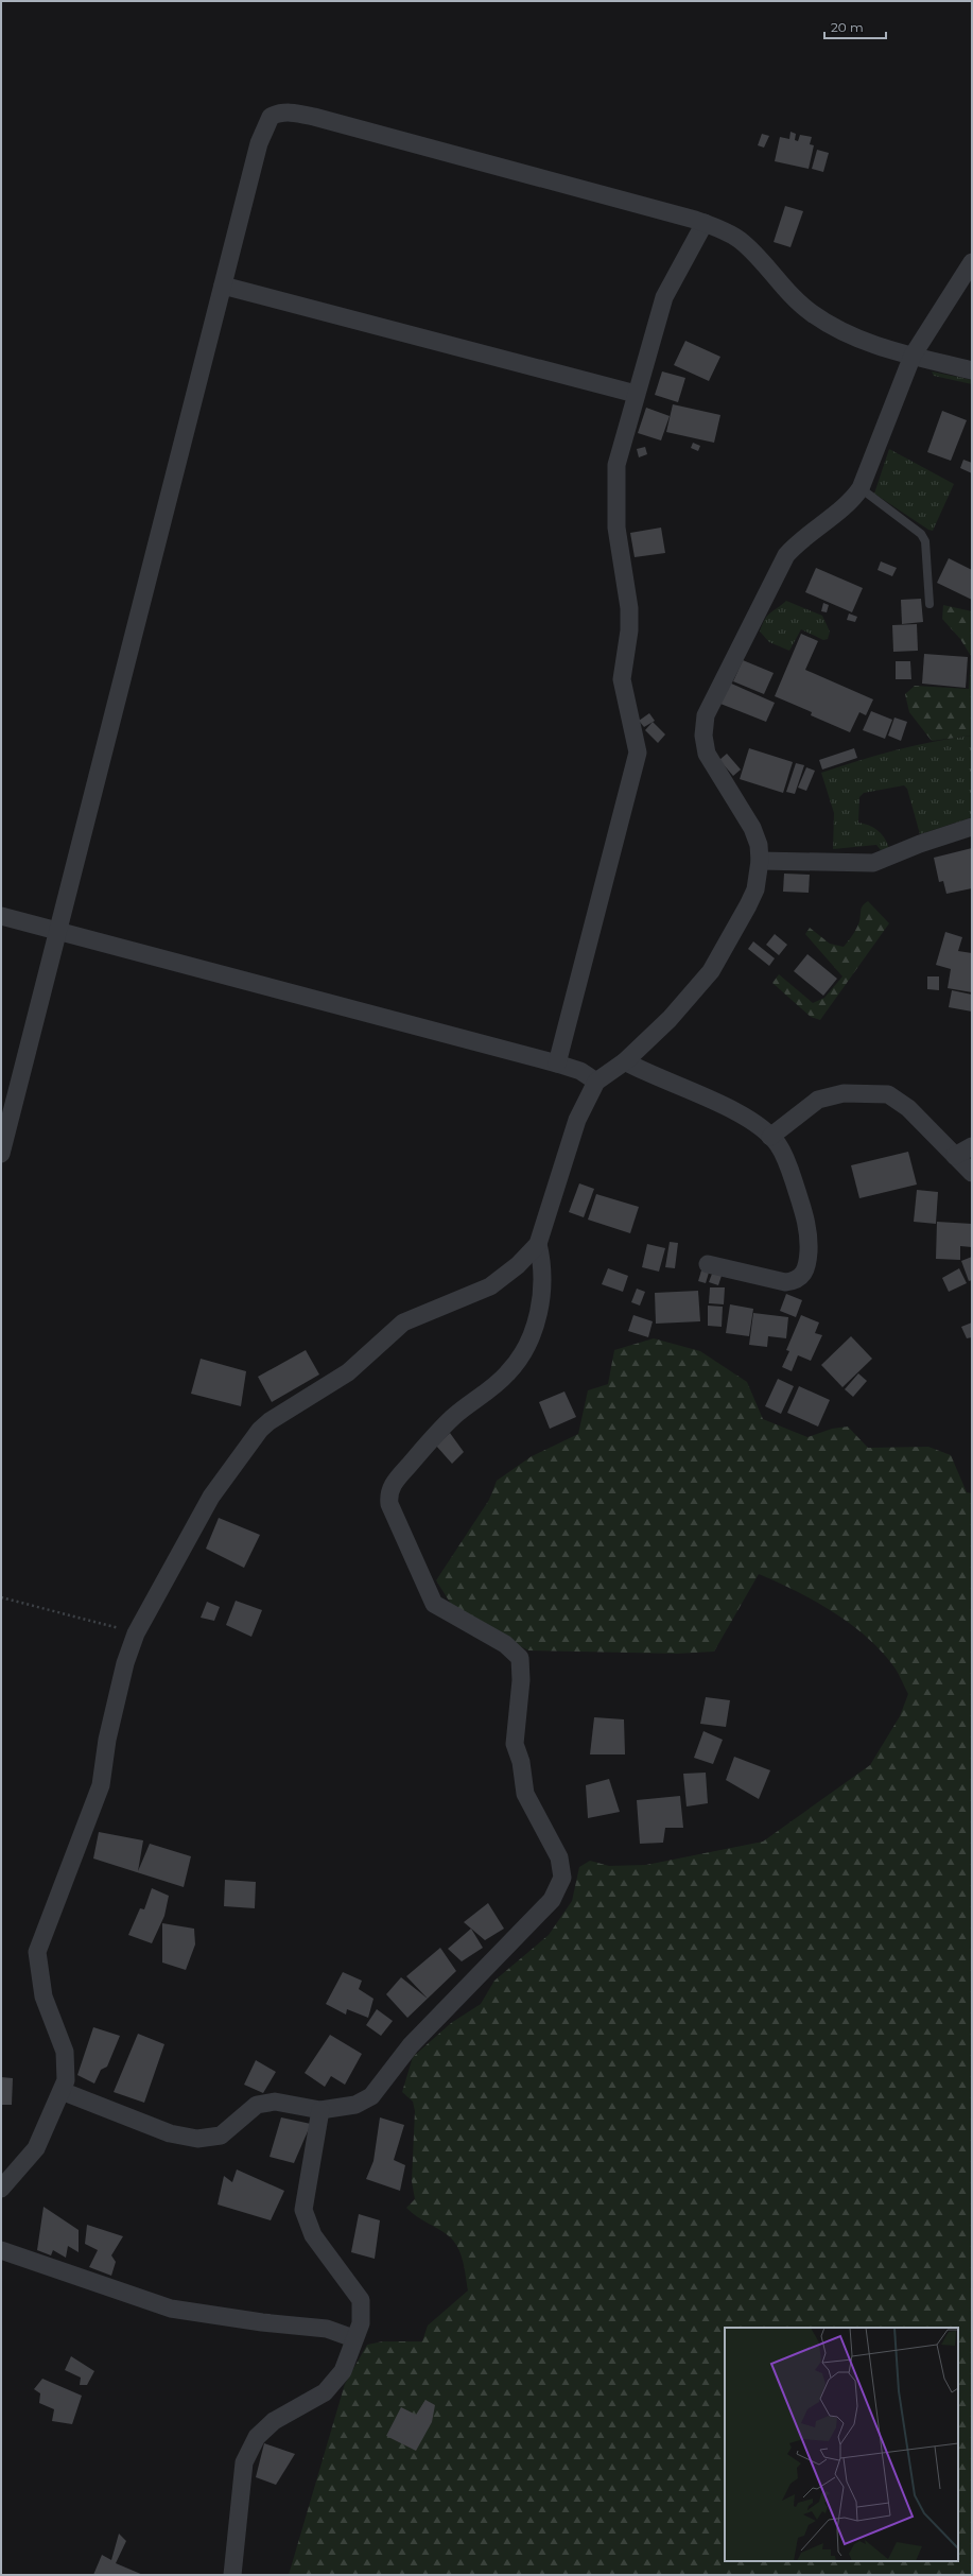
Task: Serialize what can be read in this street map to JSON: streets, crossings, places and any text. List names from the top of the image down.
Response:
{
  "scale_bar": "20 m"
}
